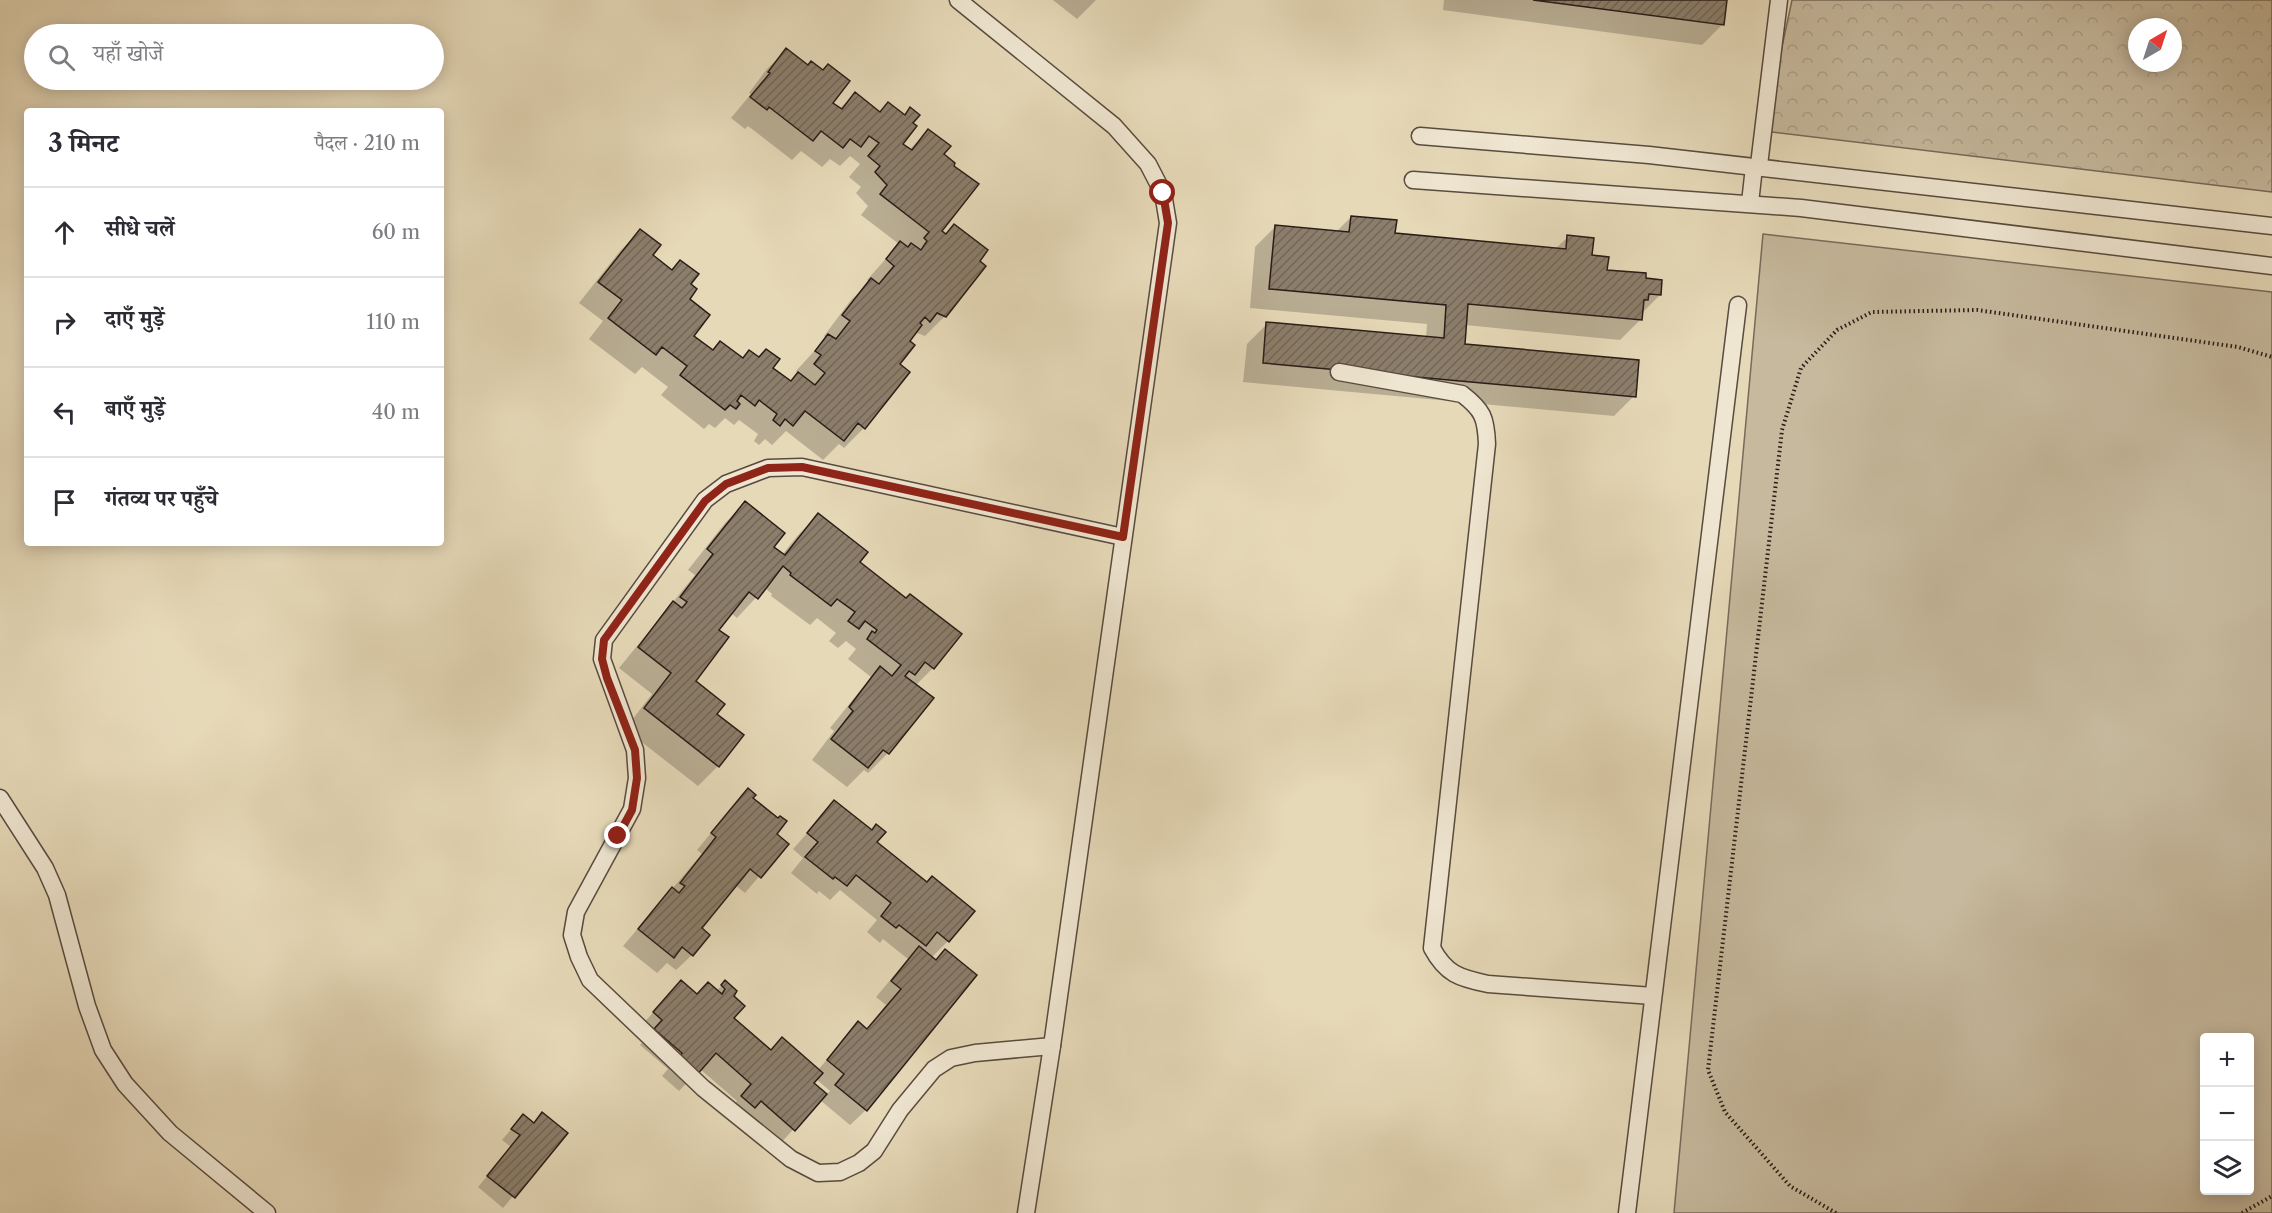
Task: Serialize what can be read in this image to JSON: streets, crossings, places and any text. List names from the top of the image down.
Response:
{
  "north": "top right",
  "page": {
    "search": "यहाँ खोजें",
    "heading": ["3 मिनट", "पैदल · 210 m"],
    "list": [
      ["सीधे चलें", "60 m"],
      ["दाएँ मुड़ें", "110 m"],
      ["बाएँ मुड़ें", "40 m"],
      "गंतव्य पर पहुँचे"
    ],
    "map_buttons": ["+", "−"]
  }
}
